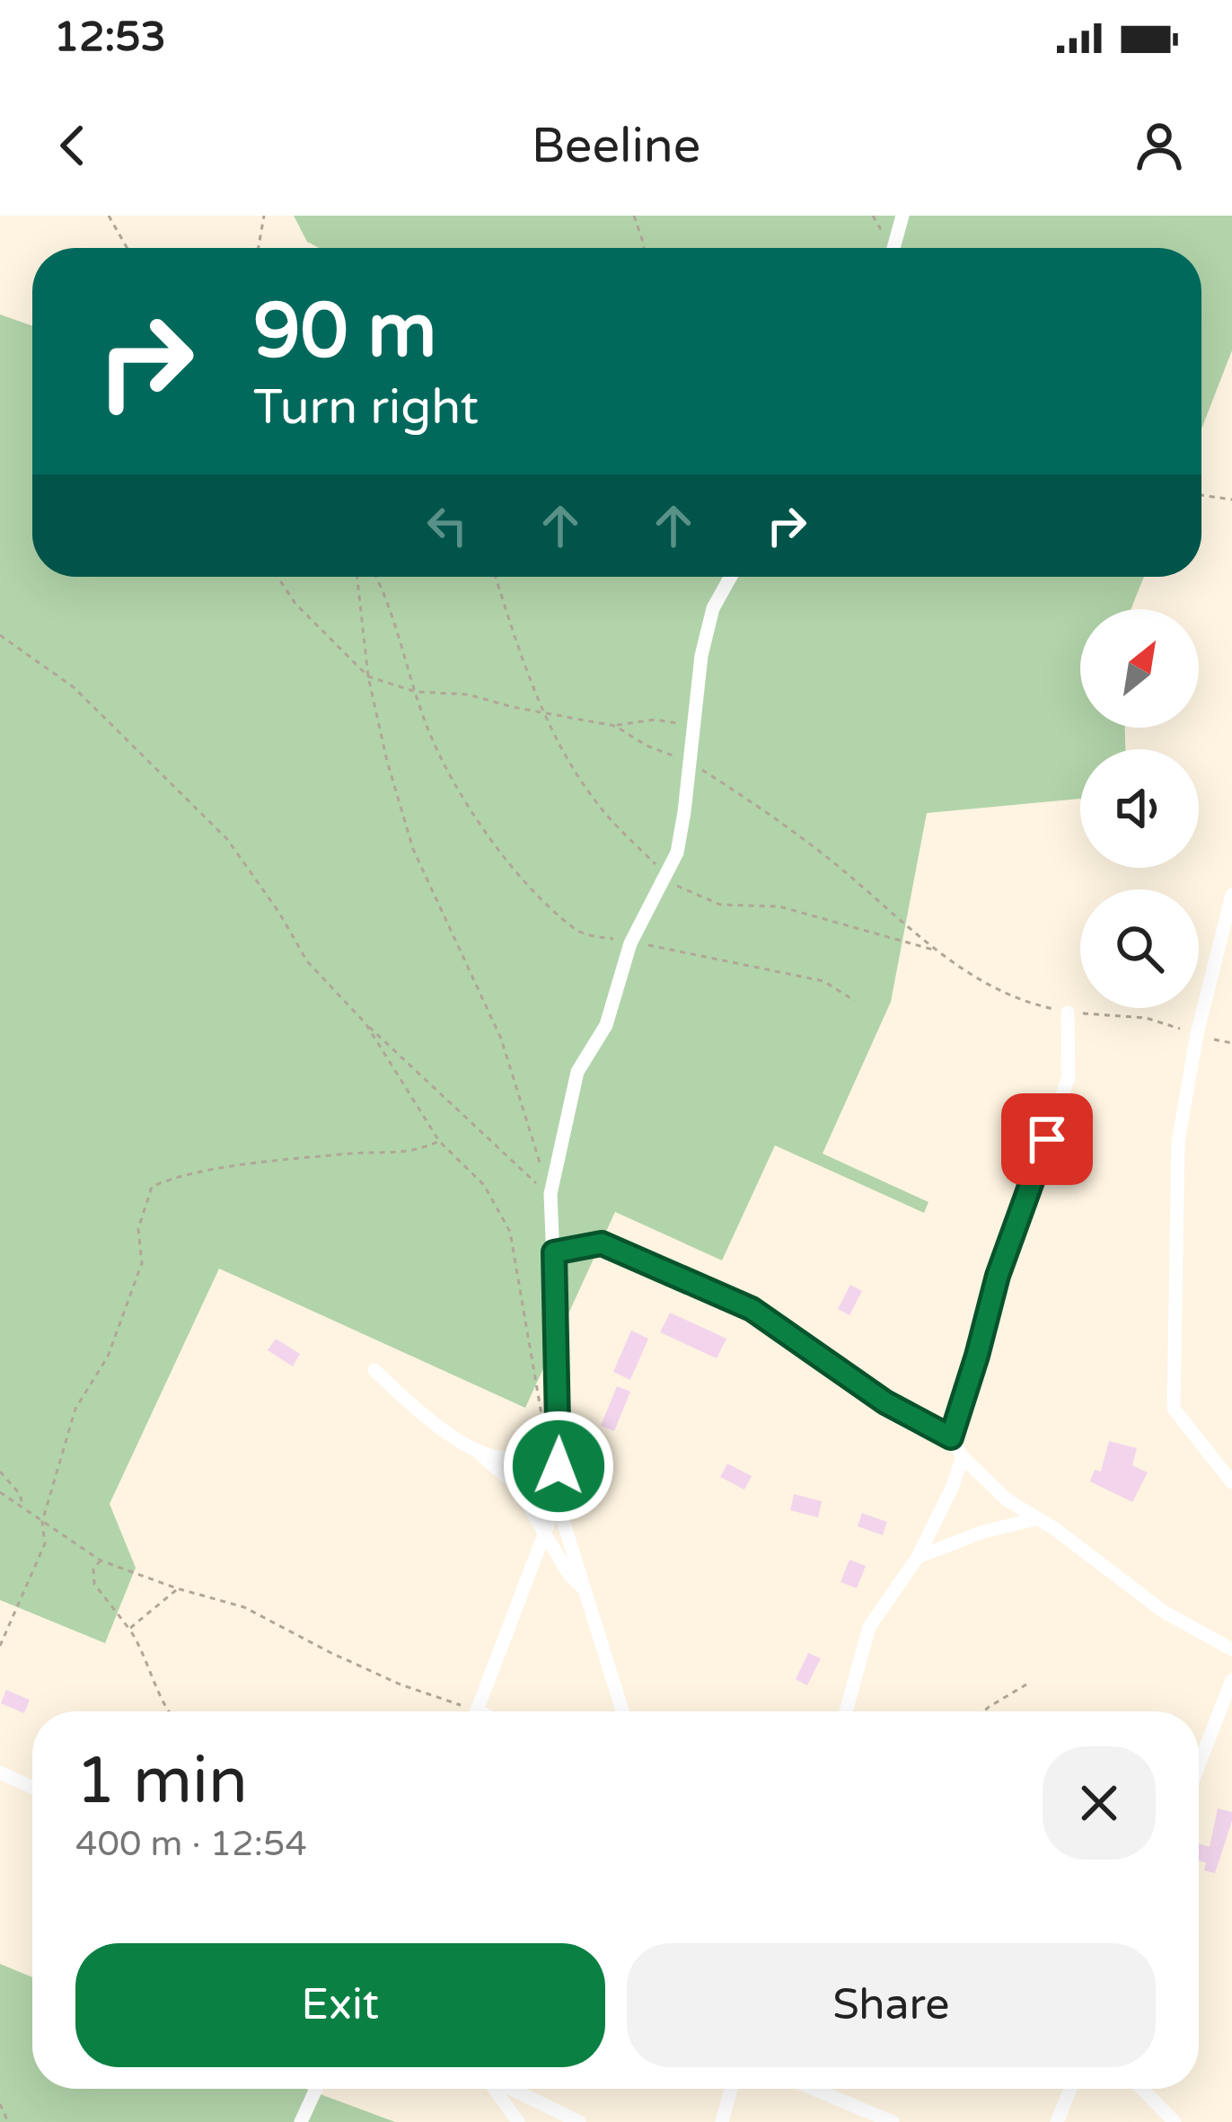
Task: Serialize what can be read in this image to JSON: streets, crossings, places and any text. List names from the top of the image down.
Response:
{
  "north": "top right",
  "page": {
    "status": "12:53",
    "header": "Beeline",
    "turn": ["90 m", "Turn right"],
    "heading": ["1 min", "400 m · 12:54"],
    "buttons": ["Exit", "Share"]
  }
}
